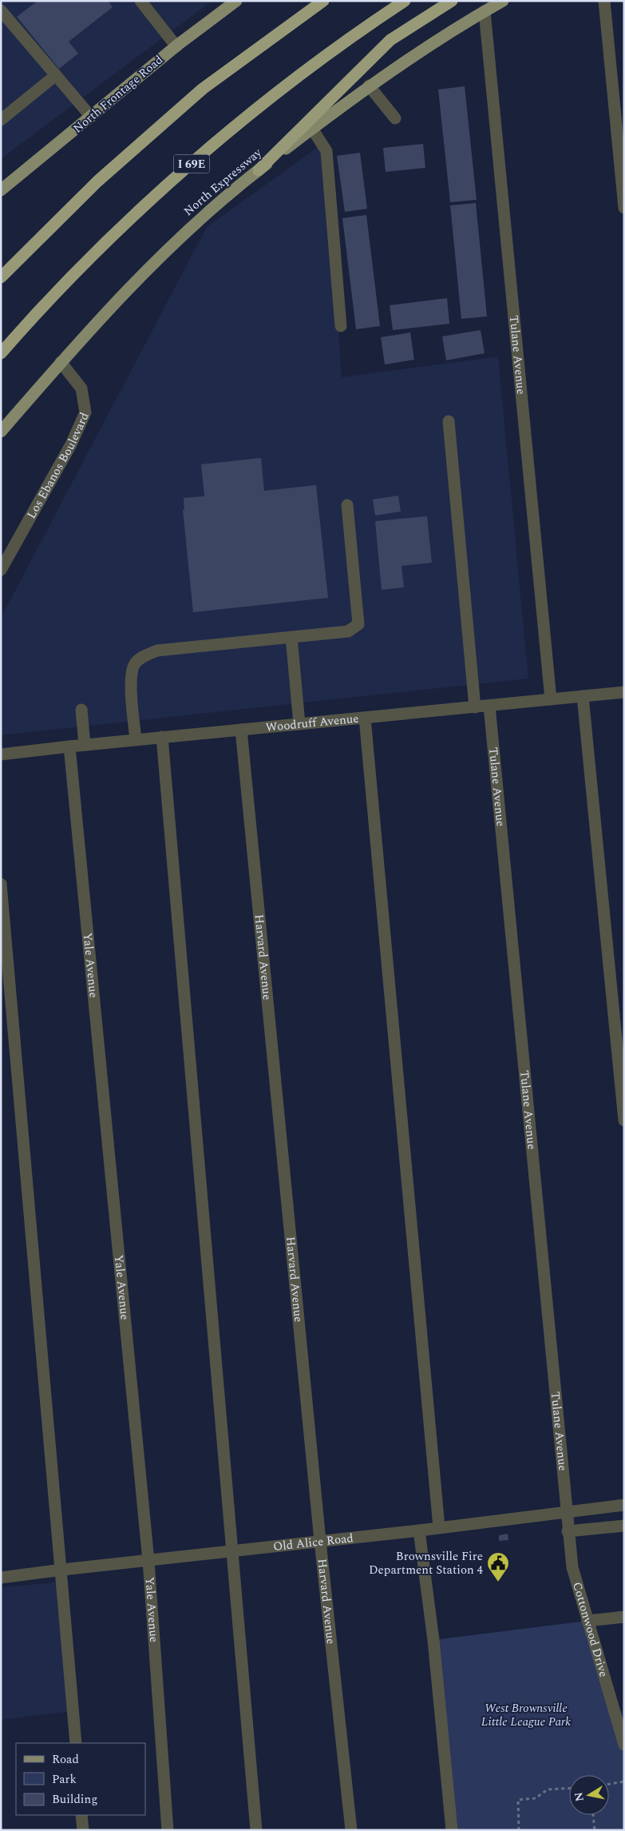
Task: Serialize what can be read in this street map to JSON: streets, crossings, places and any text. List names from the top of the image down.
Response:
{
  "streets": {
    "highway": ["I 69E"],
    "main road": ["North Frontage Road", "North Expressway"],
    "street": [
      "Tulane Avenue",
      "Los Ebanos Boulevard",
      "Woodruff Avenue",
      "Harvard Avenue",
      "Yale Avenue",
      "Old Alice Road",
      "Cottonwood Drive"
    ]
  },
  "crossings": [
    ["North Expressway", "Tulane Avenue"],
    ["North Expressway", "Los Ebanos Boulevard"],
    ["Tulane Avenue", "Woodruff Avenue"],
    ["Tulane Avenue", "Old Alice Road"],
    ["Tulane Avenue", "Cottonwood Drive"],
    ["Woodruff Avenue", "Harvard Avenue"],
    ["Woodruff Avenue", "Yale Avenue"],
    ["Harvard Avenue", "Old Alice Road"],
    ["Yale Avenue", "Old Alice Road"],
    ["Old Alice Road", "Cottonwood Drive"]
  ],
  "parks": ["West Brownsville Little League Park"],
  "places": {
    "public building": ["Brownsville Fire Department Station 4"]
  },
  "legend": ["Road", "Park", "Building"],
  "north": "left"
}
